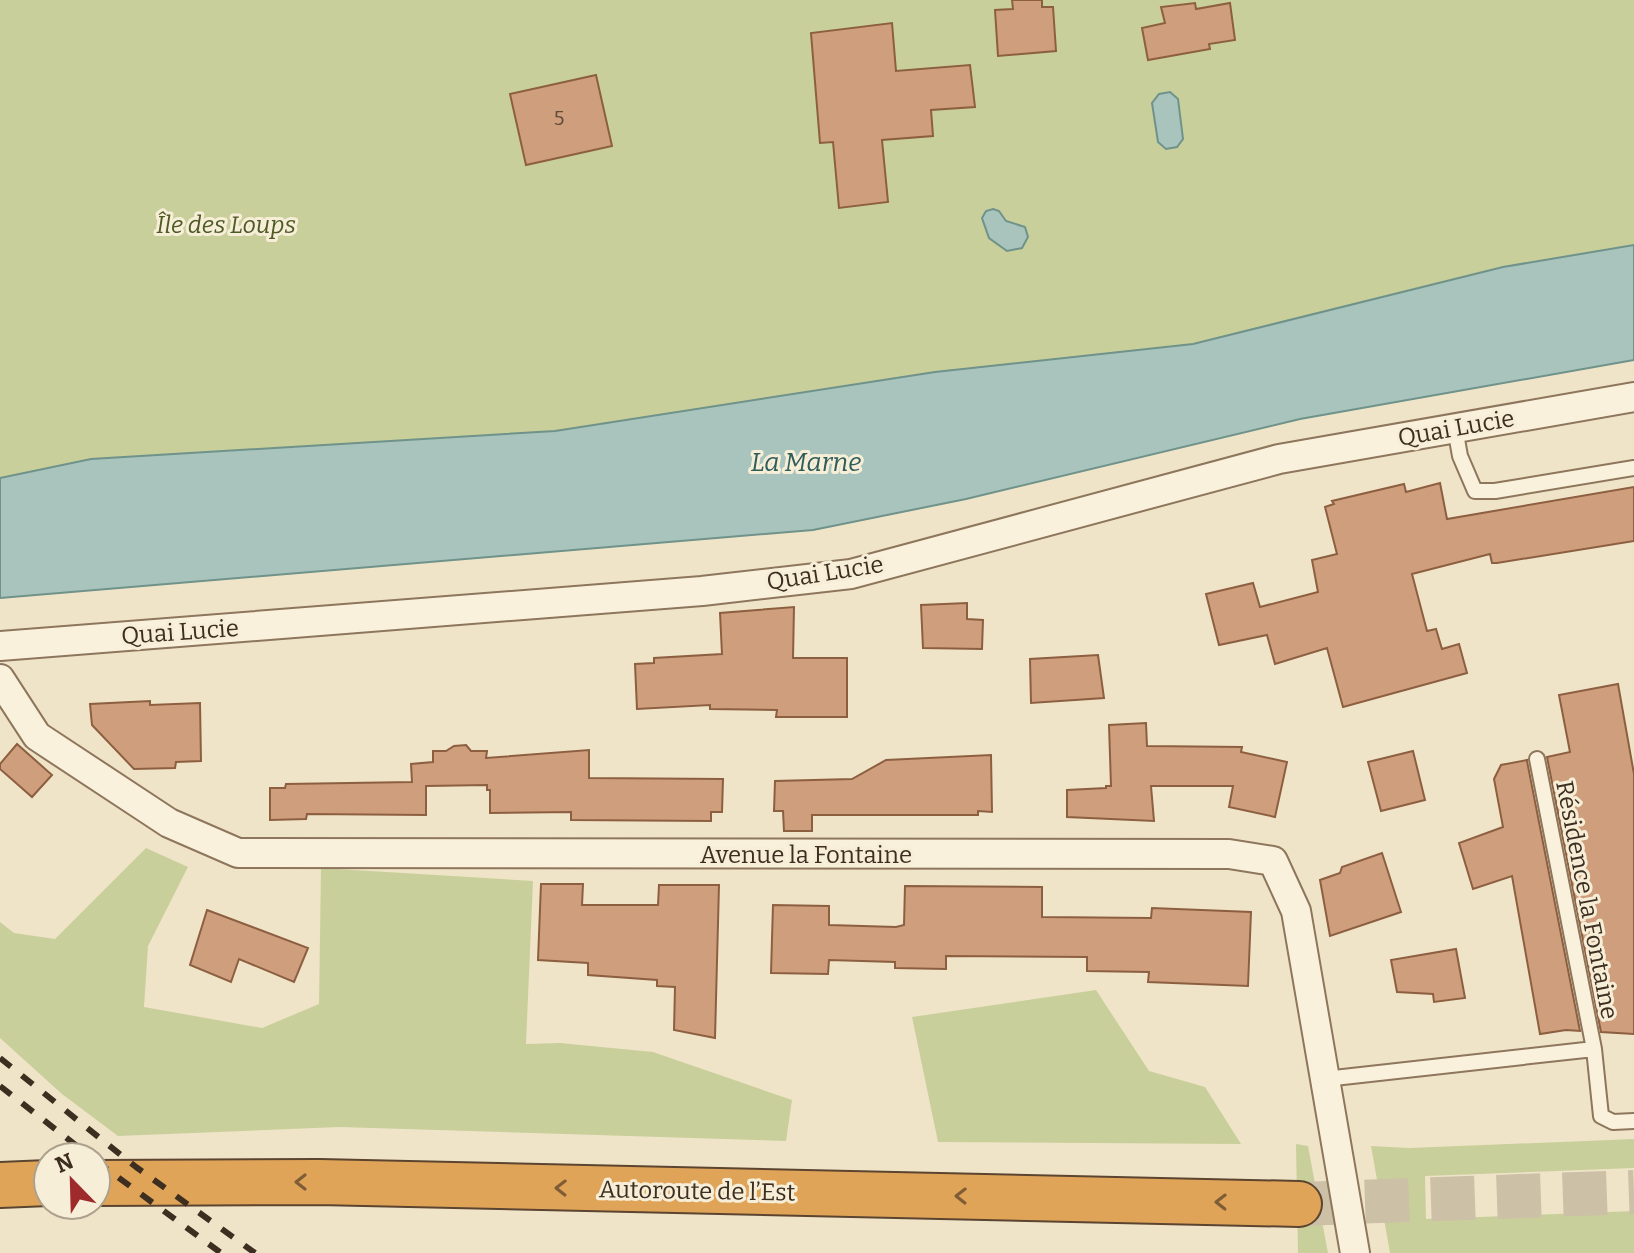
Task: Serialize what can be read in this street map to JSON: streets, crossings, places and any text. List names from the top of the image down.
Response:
{
  "streets": {
    "highway": ["Autoroute de l’Est"],
    "street": ["Quai Lucie", "Avenue la Fontaine"],
    "lane": ["Résidence la Fontaine"]
  },
  "one_way": ["Autoroute de l’Est"],
  "water": ["La Marne"],
  "parks": ["Île des Loups"],
  "house_numbers": ["5"],
  "north": "top left"
}
